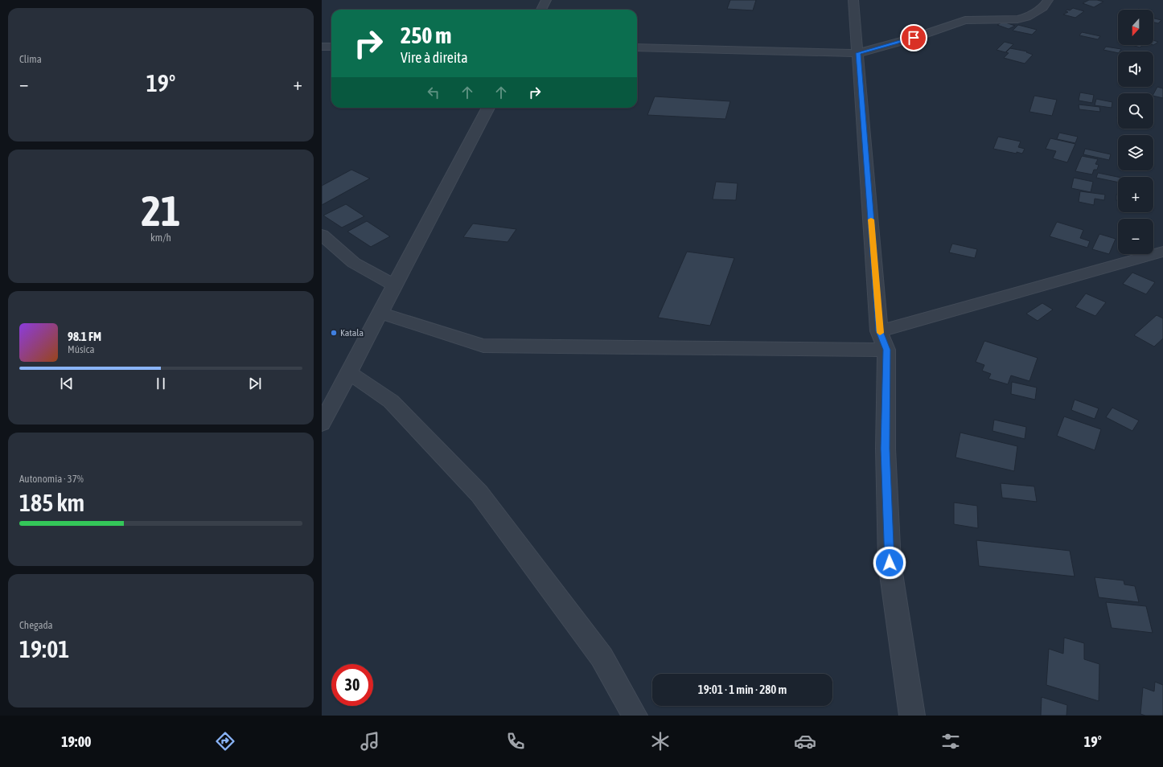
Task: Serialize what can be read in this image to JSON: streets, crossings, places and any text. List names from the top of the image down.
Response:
{
  "places": ["Katala"],
  "north": "bottom",
  "page": {
    "tile": [
      "Clima",
      ["21", "km/h"],
      ["Autonomia · 37%", "185 km"],
      ["Chegada", "19:01"]
    ],
    "map_buttons": ["+", "−"],
    "turn": ["250 m", "Vire à direita"],
    "heat": ["−", "19°", "+"],
    "song": ["98.1 FM", "Música"],
    "limit": "30",
    "trip": "19:01 · 1 min · 280 m",
    "tabs": ["19:00", "19°"]
  }
}
